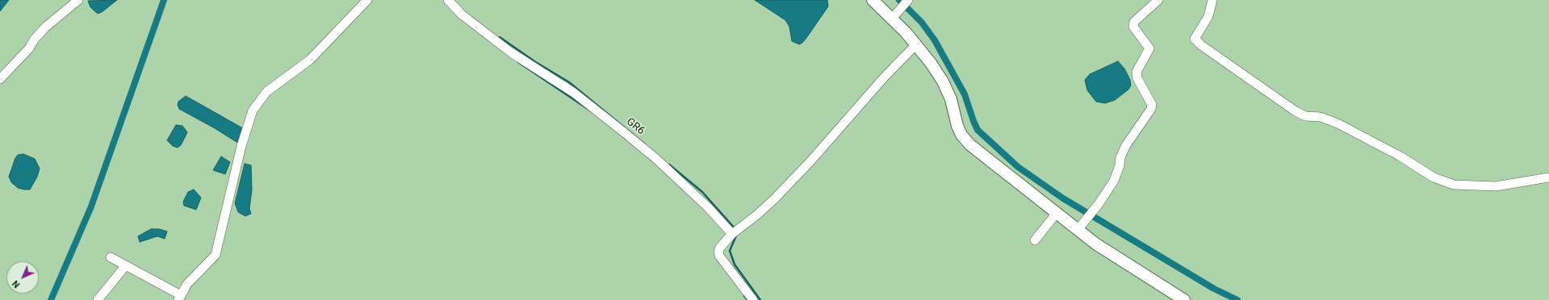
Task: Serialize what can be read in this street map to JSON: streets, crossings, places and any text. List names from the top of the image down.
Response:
{
  "streets": {
    "street": ["GR6"]
  },
  "north": "bottom left"
}
